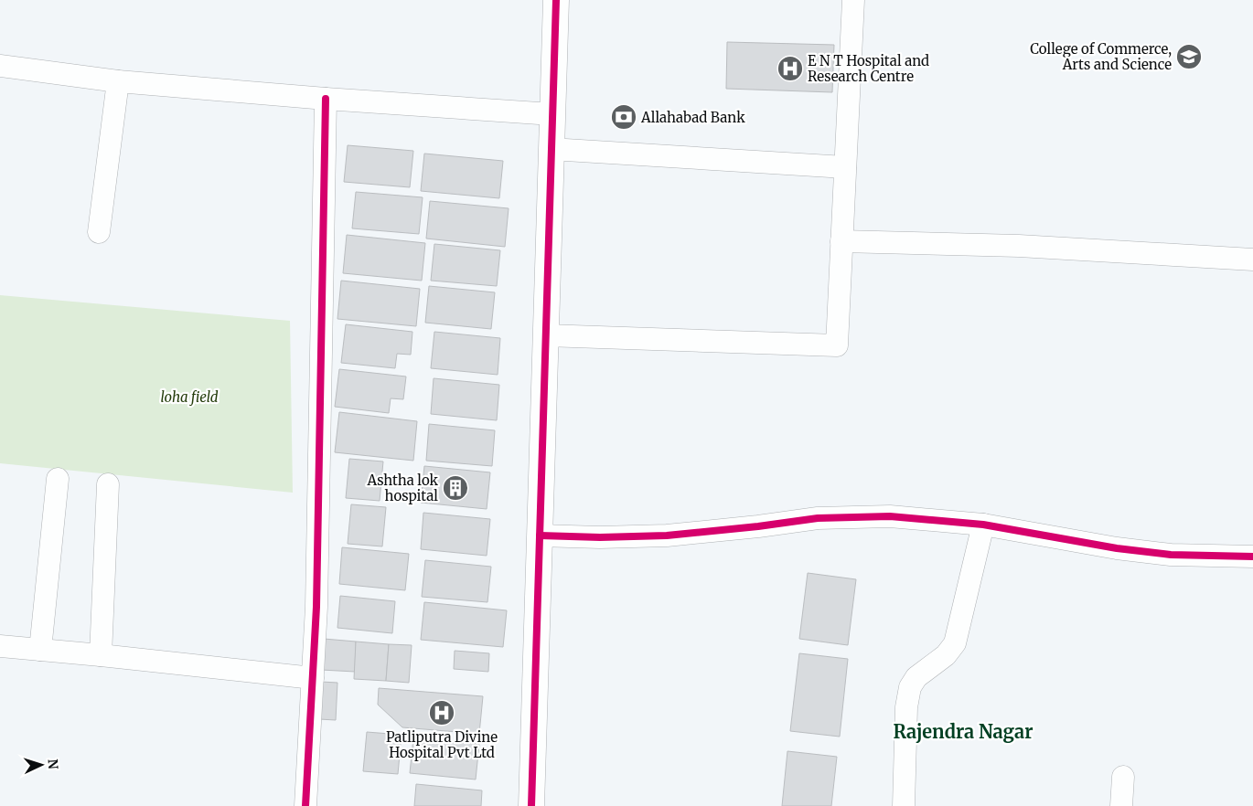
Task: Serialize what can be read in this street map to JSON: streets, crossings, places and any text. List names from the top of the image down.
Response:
{
  "districts": ["Rajendra Nagar"],
  "parks": ["loha field"],
  "places": {
    "school or university": ["College of Commerce, Arts and Science"],
    "hospital": ["E N T Hospital and Research Centre", "Patliputra Divine Hospital Pvt Ltd"],
    "bank": ["Allahabad Bank"],
    "building": ["Ashtha lok hospital"]
  },
  "north": "right"
}
